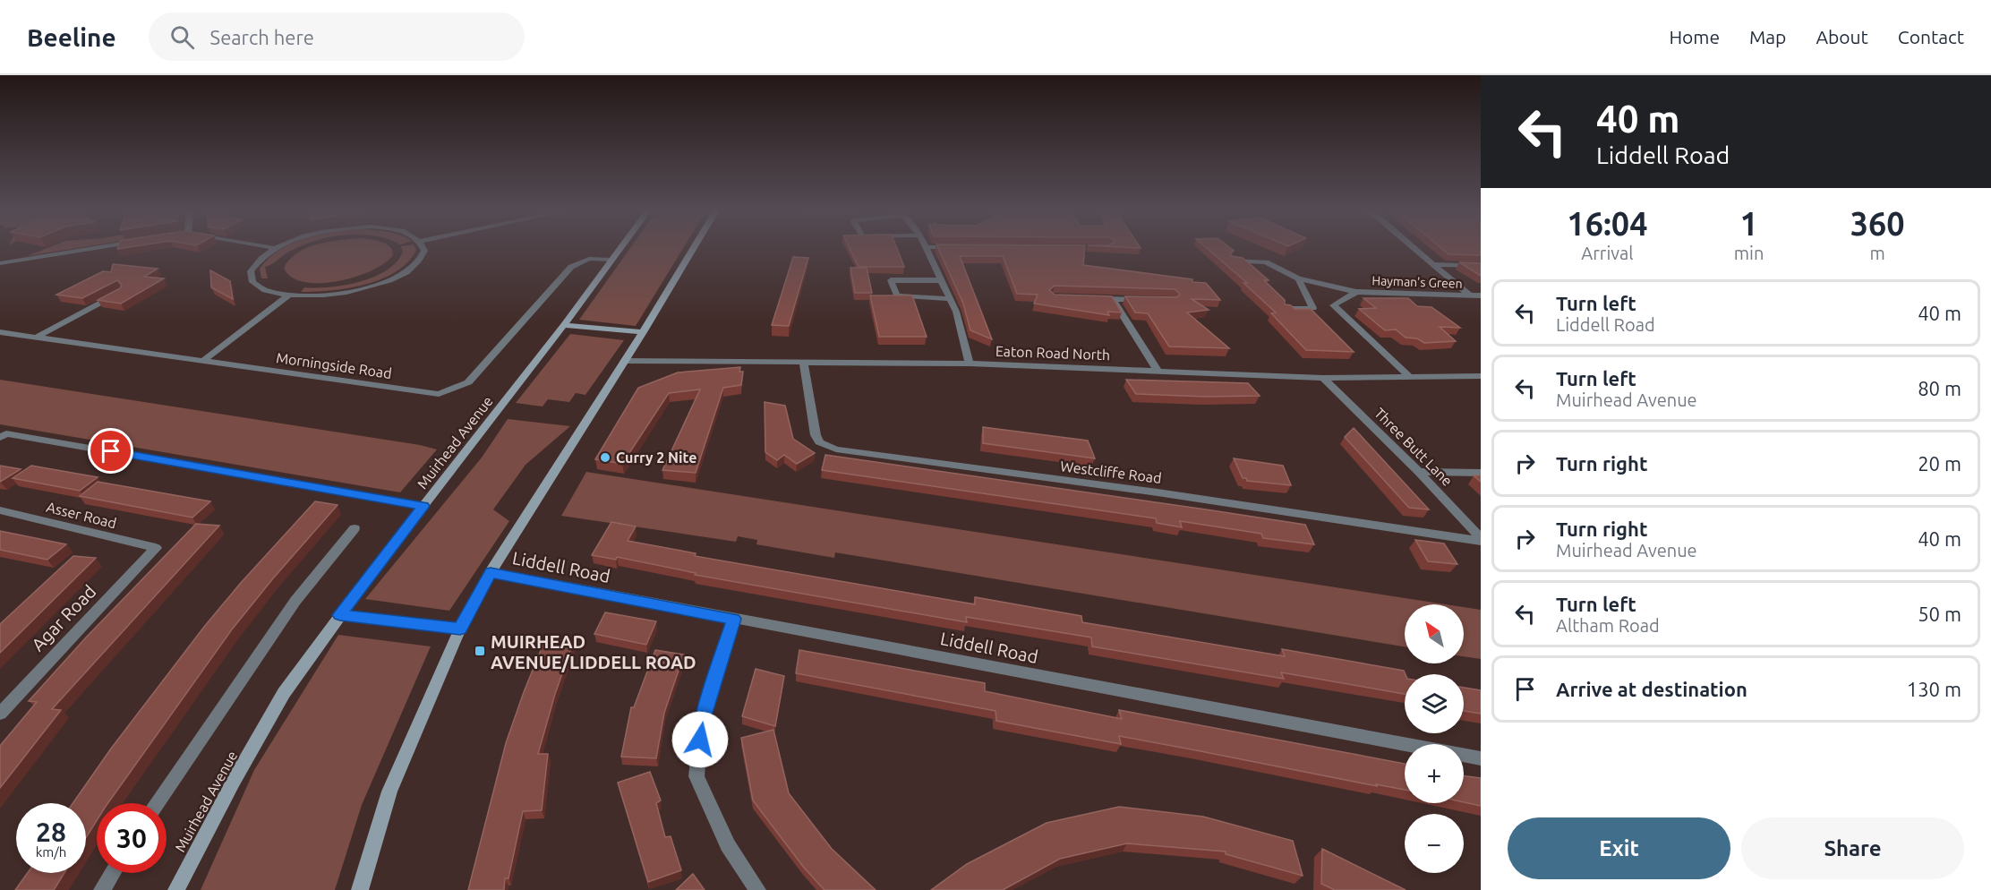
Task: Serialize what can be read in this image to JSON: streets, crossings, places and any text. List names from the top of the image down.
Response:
{
  "streets": {
    "street": [
      "Hayman's Green",
      "Eaton Road North",
      "Morningside Road",
      "Muirhead Avenue",
      "Three Butt Lane",
      "Westcliffe Road",
      "Asser Road",
      "Liddell Road",
      "Agar Road"
    ]
  },
  "crossings": [
    ["Hayman's Green", "Eaton Road North"],
    ["Eaton Road North", "Three Butt Lane"],
    ["Eaton Road North", "Westcliffe Road"],
    ["Morningside Road", "Muirhead Avenue"],
    ["Three Butt Lane", "Westcliffe Road"],
    ["Asser Road", "Agar Road"]
  ],
  "places": {
    "other": ["Curry 2 Nite"],
    "transit": ["MUIRHEAD AVENUE/LIDDELL ROAD"]
  },
  "north": "top left",
  "page": {
    "header": "Beeline",
    "search": "Search here",
    "nav": [
      "Home",
      "Map",
      "About",
      "Contact"
    ],
    "turn": ["40 m", "Liddell Road"],
    "eta": [
      "16:04",
      "Arrival",
      "1",
      "min",
      "360",
      "m"
    ],
    "list": [
      {
        "name": "Turn left",
        "note": "Liddell Road",
        "value": "40 m"
      },
      {
        "name": "Turn left",
        "note": "Muirhead Avenue",
        "value": "80 m"
      },
      {
        "name": "Turn right",
        "value": "20 m"
      },
      {
        "name": "Turn right",
        "note": "Muirhead Avenue",
        "value": "40 m"
      },
      {
        "name": "Turn left",
        "note": "Altham Road",
        "value": "50 m"
      },
      {
        "name": "Arrive at destination",
        "value": "130 m"
      }
    ],
    "map_buttons": ["+", "−"],
    "speed": "28 km/h",
    "limit": "30",
    "buttons": ["Exit", "Share"]
  }
}
